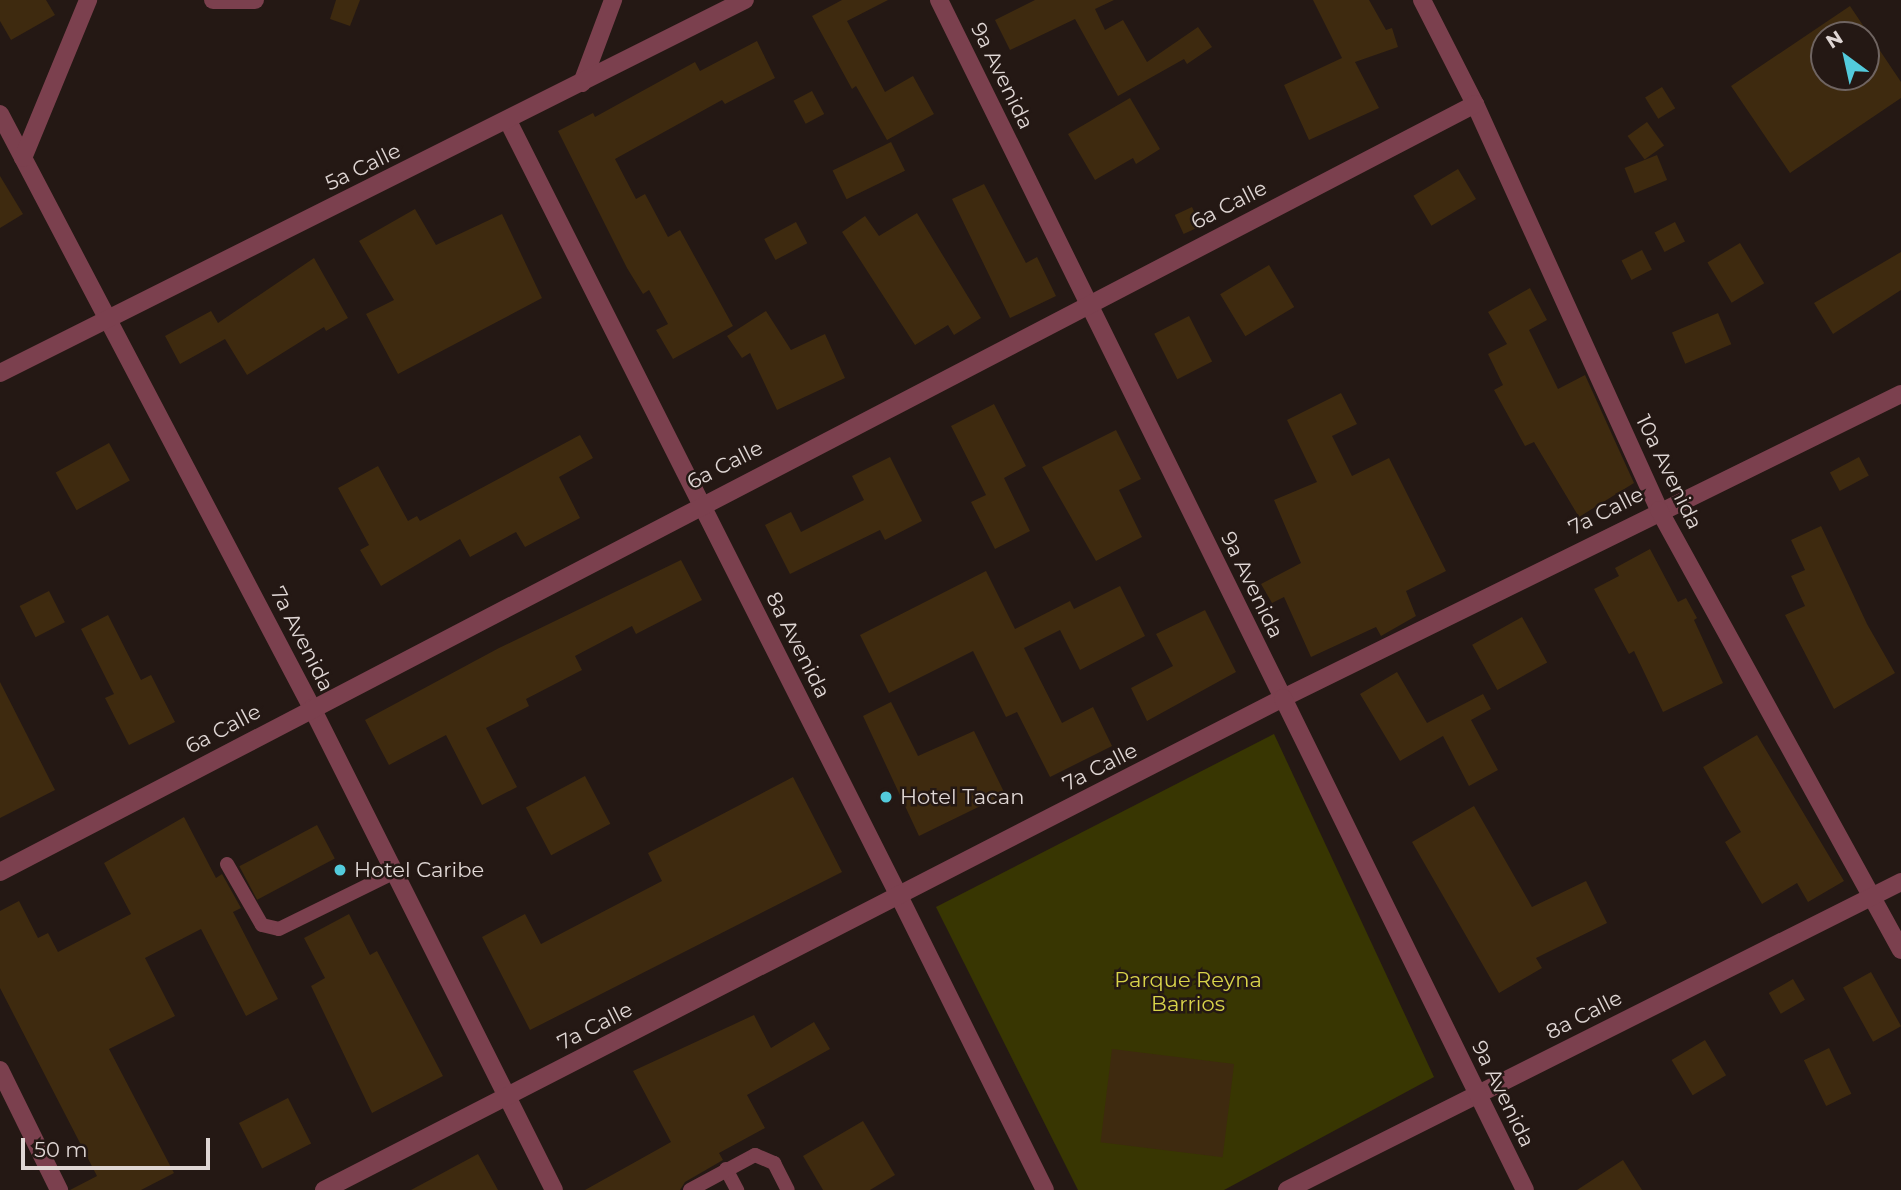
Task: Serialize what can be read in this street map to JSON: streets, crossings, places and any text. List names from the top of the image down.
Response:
{
  "streets": {
    "street": [
      "9a Avenida",
      "5a Calle",
      "6a Calle",
      "10a Avenida",
      "7a Calle",
      "7a Avenida",
      "8a Avenida",
      "8a Calle"
    ]
  },
  "crossings": [
    ["9a Avenida", "6a Calle"],
    ["9a Avenida", "7a Calle"],
    ["9a Avenida", "8a Calle"],
    ["5a Calle", "7a Avenida"],
    ["5a Calle", "8a Avenida"],
    ["6a Calle", "10a Avenida"],
    ["6a Calle", "7a Avenida"],
    ["6a Calle", "8a Avenida"],
    ["10a Avenida", "7a Calle"],
    ["10a Avenida", "8a Calle"],
    ["7a Calle", "7a Avenida"],
    ["7a Calle", "8a Avenida"]
  ],
  "parks": ["Parque Reyna Barrios"],
  "places": ["Hotel Tacan", "Hotel Caribe"],
  "scale_bar": "50 m",
  "north": "top left"
}
